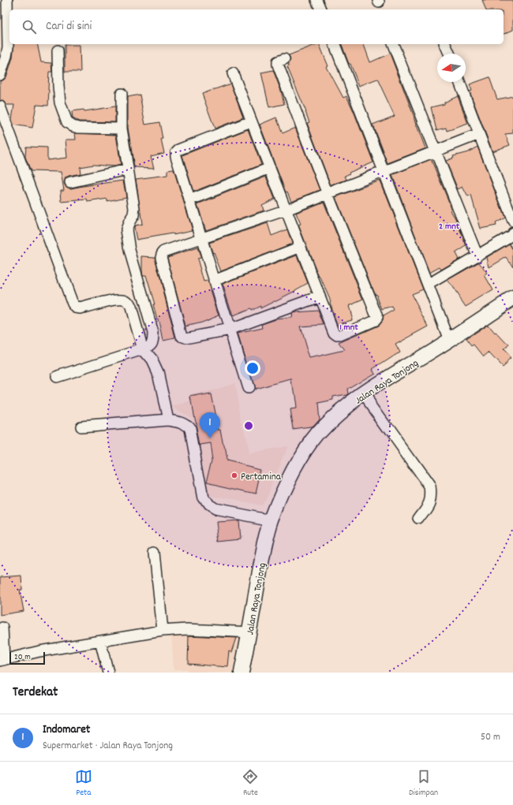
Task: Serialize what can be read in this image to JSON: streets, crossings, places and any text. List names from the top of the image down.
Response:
{
  "streets": {
    "main road": ["Jalan Raya Tonjong"]
  },
  "places": ["Pertamina"],
  "scale_bar": "20 m",
  "north": "left",
  "page": {
    "search": "Cari di sini",
    "pins": "1",
    "scale": "20 m",
    "heading": "Terdekat",
    "list": [
      {
        "mark": "1",
        "name": "Indomaret",
        "note": "Supermarket · Jalan Raya Tonjong",
        "value": "50 m"
      }
    ],
    "nav": ["Peta", "Rute", "Disimpan"]
  },
  "rings": ["2 mnt", "1 mnt"]
}
